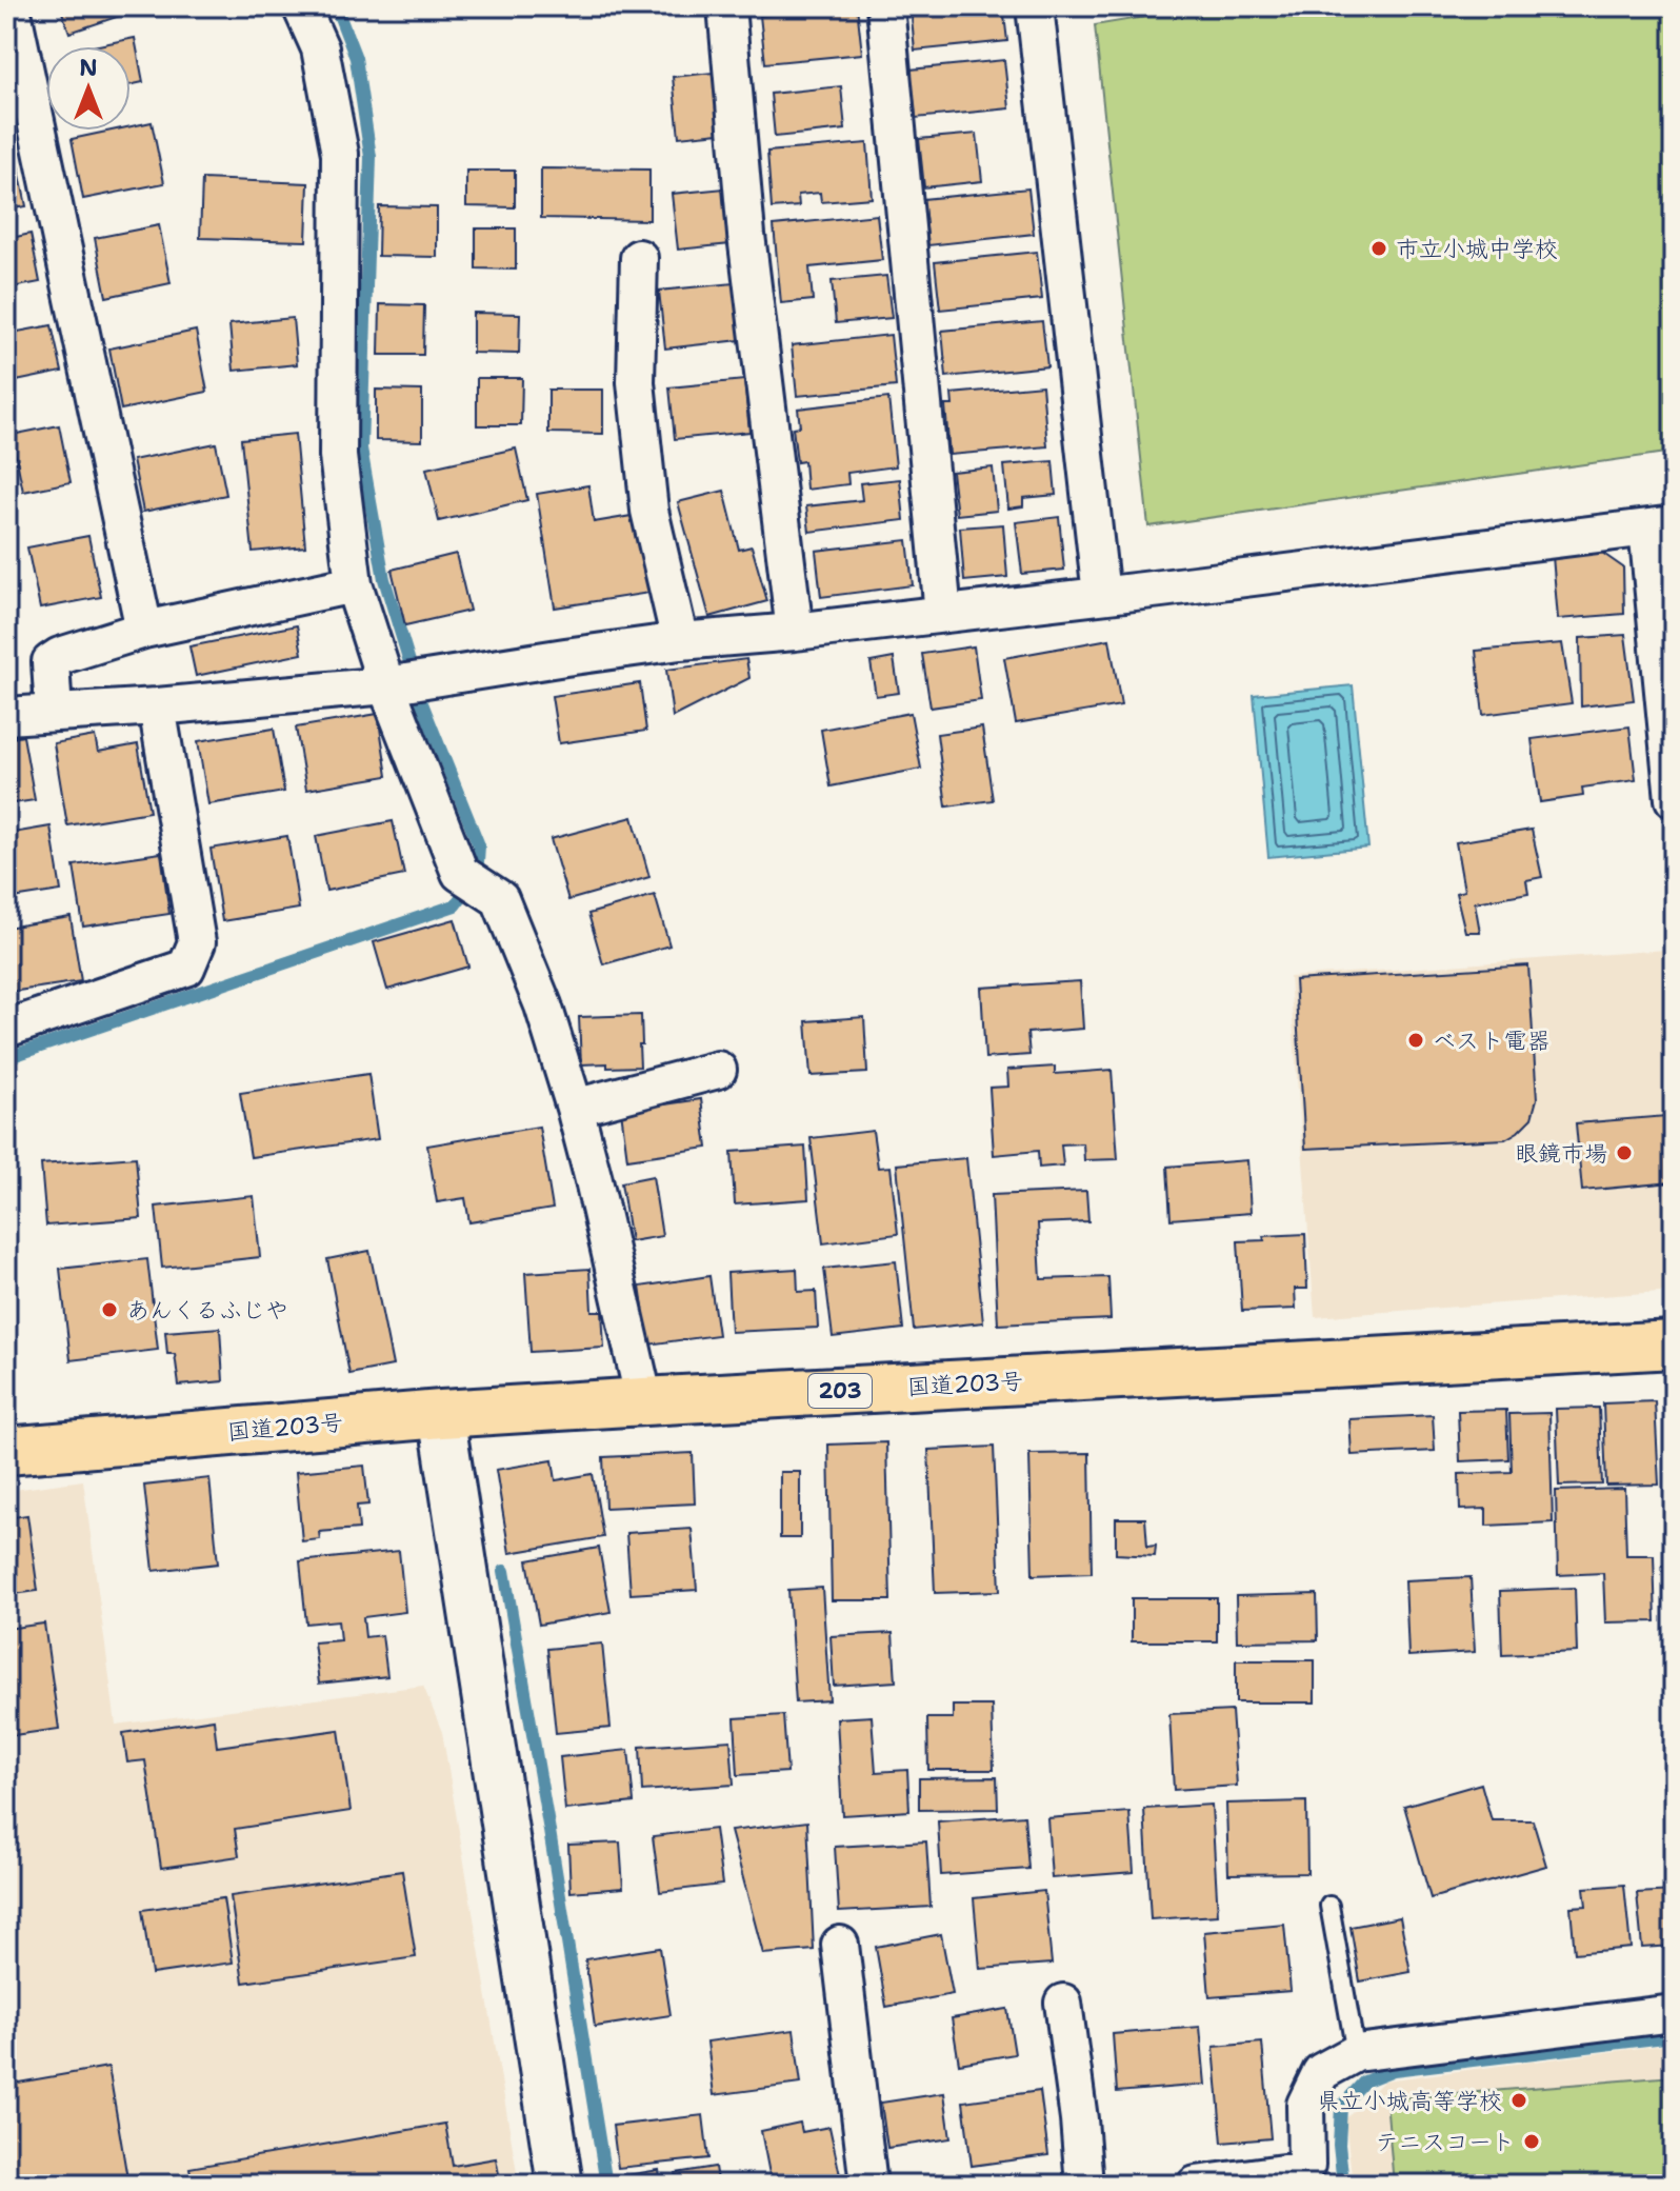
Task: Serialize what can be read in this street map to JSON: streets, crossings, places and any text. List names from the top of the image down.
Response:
{
  "streets": {
    "highway": ["国道203号", "203"]
  },
  "places": [
    "市立小城中学校",
    "ベスト電器",
    "眼鏡市場",
    "あんくるふじや",
    "県立小城高等学校",
    "テニスコート"
  ],
  "north": "top"
}
